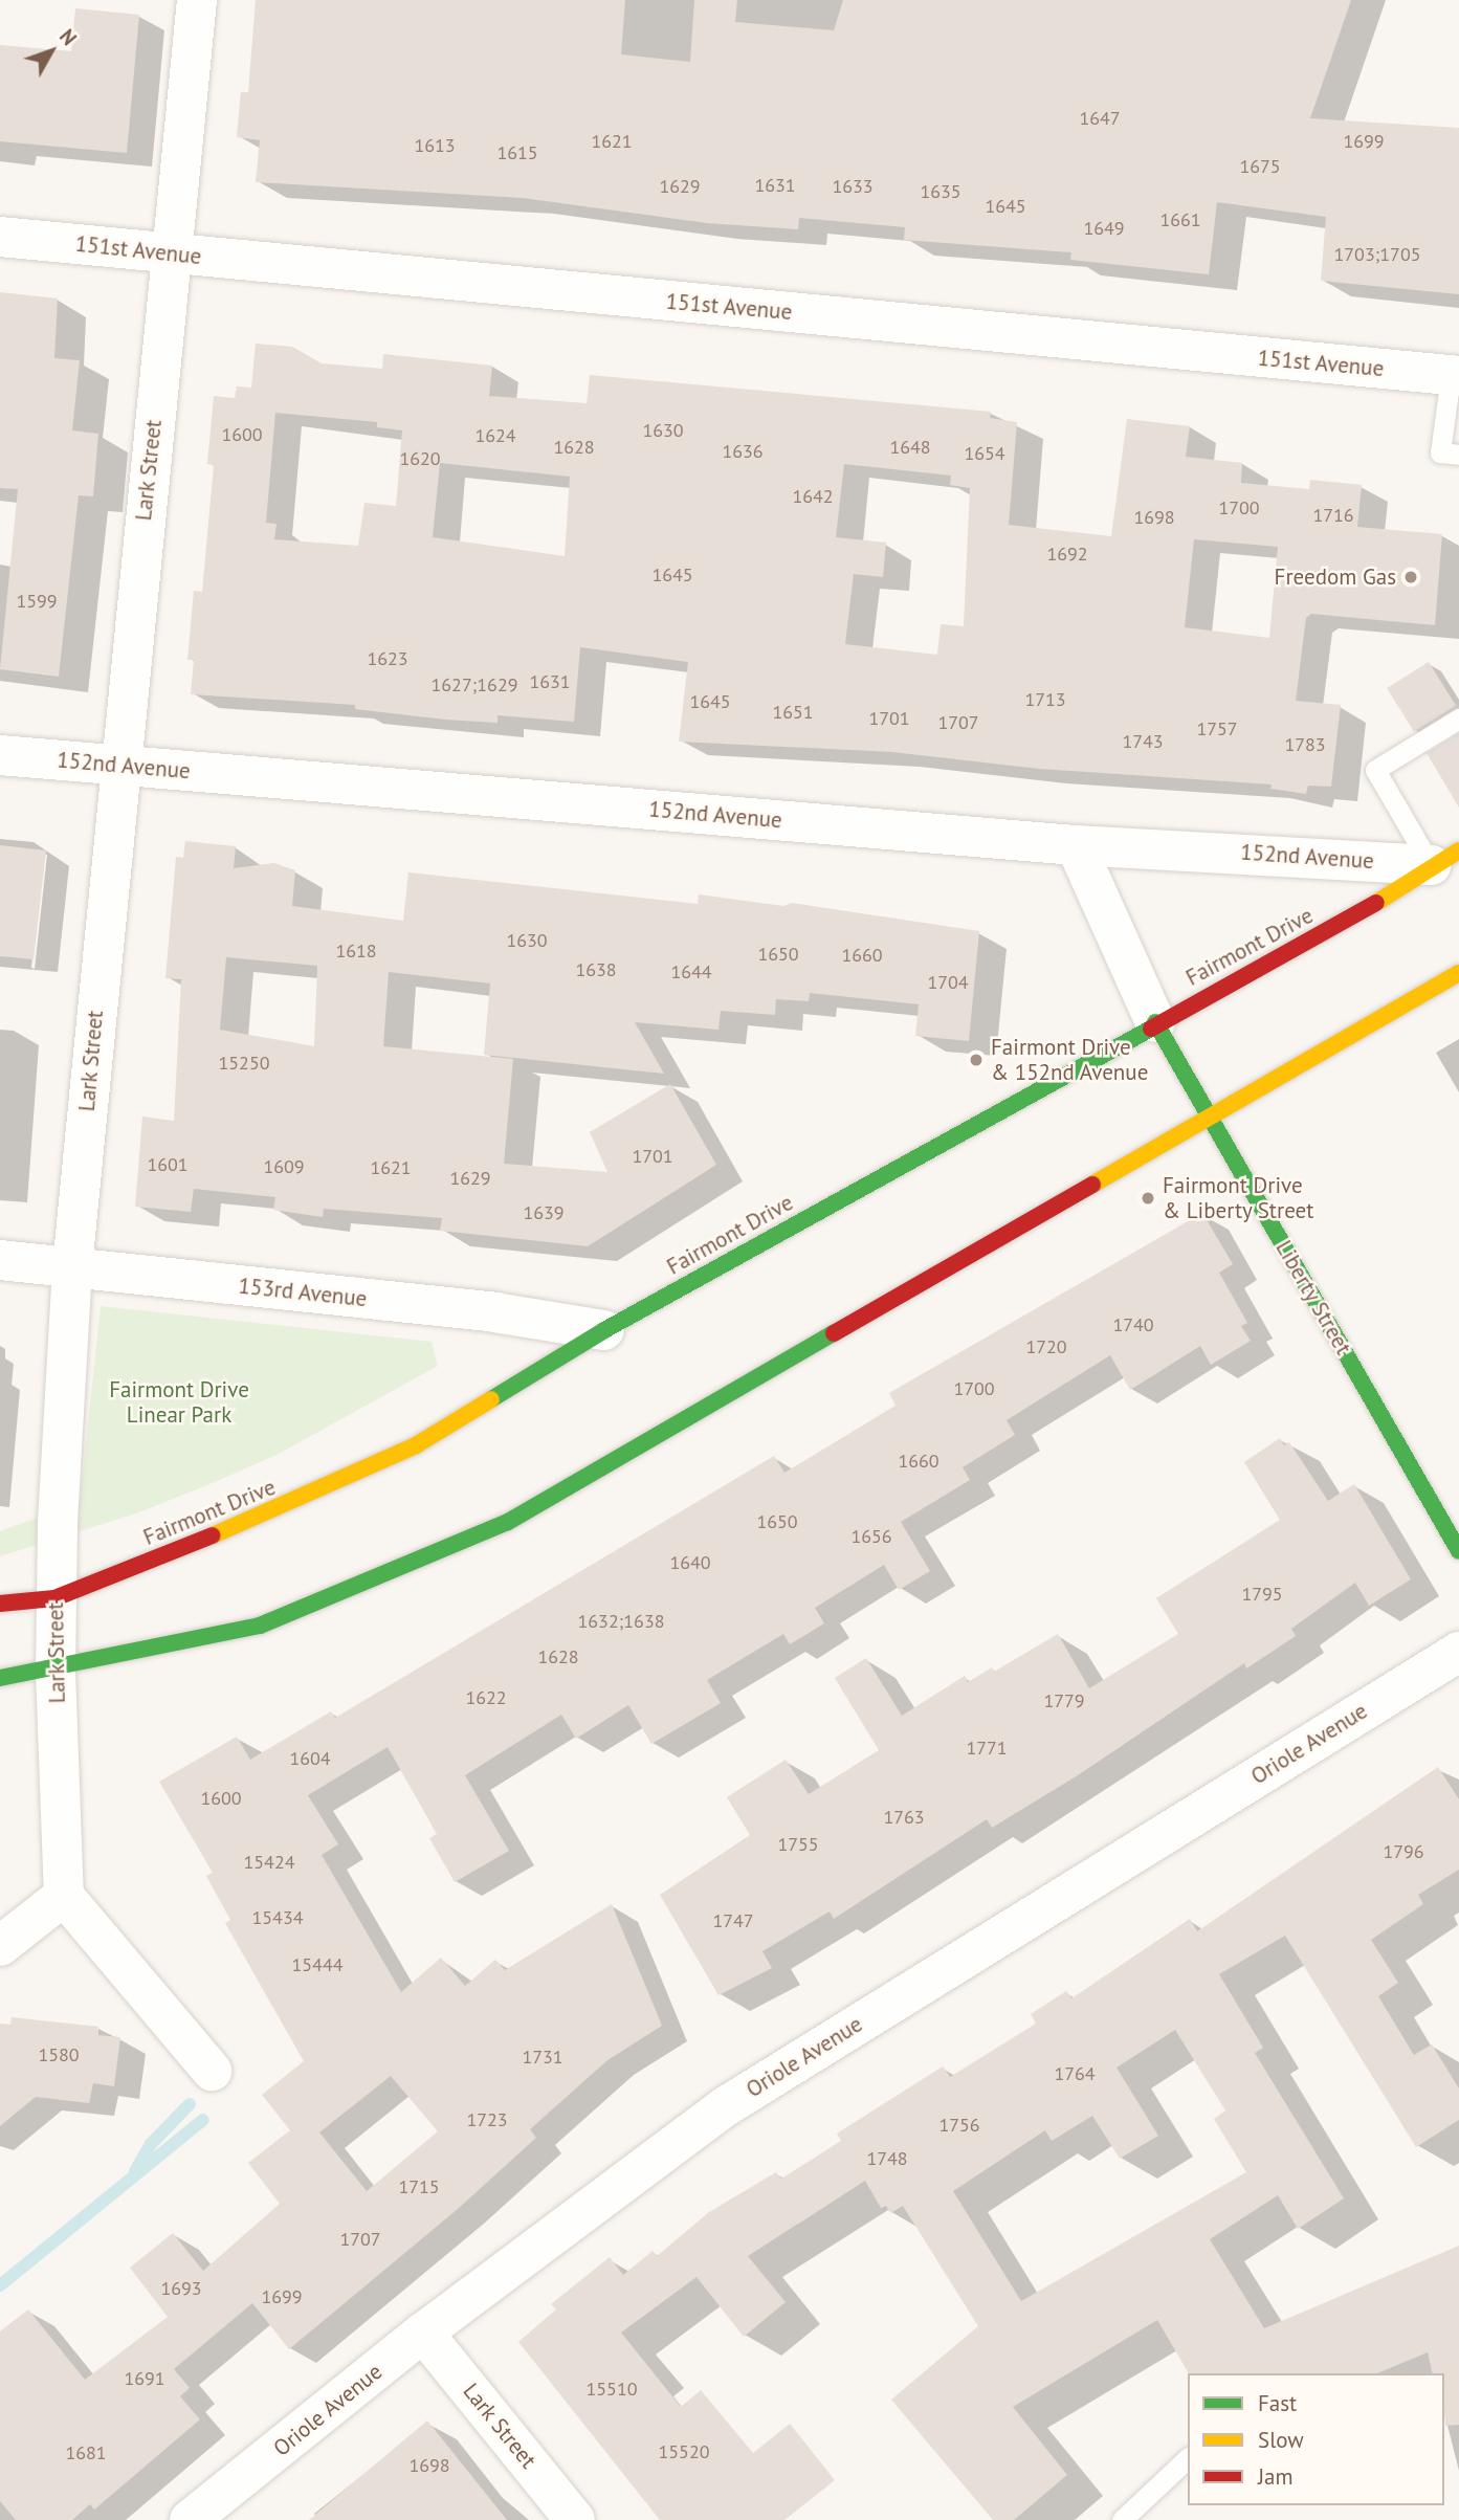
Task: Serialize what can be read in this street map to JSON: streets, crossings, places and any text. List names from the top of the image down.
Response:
{
  "streets": {
    "main road": ["Fairmont Drive", "Liberty Street"],
    "street": [
      "151st Avenue",
      "Lark Street",
      "152nd Avenue",
      "153rd Avenue",
      "Oriole Avenue"
    ]
  },
  "crossings": [
    ["151st Avenue", "Lark Street"],
    ["Lark Street", "152nd Avenue"],
    ["Lark Street", "Fairmont Drive"],
    ["Lark Street", "153rd Avenue"],
    ["Lark Street", "Oriole Avenue"],
    ["152nd Avenue", "Fairmont Drive"],
    ["152nd Avenue", "Liberty Street"],
    ["Fairmont Drive", "153rd Avenue"],
    ["Fairmont Drive", "Liberty Street"]
  ],
  "parks": ["Fairmont Drive Linear Park"],
  "places": ["Freedom Gas", "Fairmont Drive & 152nd Avenue", "Fairmont Drive & Liberty Street"],
  "house_numbers": [
    "1647",
    "1621",
    "1699",
    "1613",
    "1615",
    "1675",
    "1631",
    "1629",
    "1633",
    "1635",
    "1645",
    "1661",
    "1649",
    "1703;1705",
    "1630",
    "1600",
    "1624",
    "1628",
    "1648",
    "1636",
    "1654",
    "1620",
    "1642",
    "1700",
    "1716",
    "1698",
    "1692",
    "1645",
    "1599",
    "1623",
    "1631",
    "1627;1629",
    "1713",
    "1645",
    "1651",
    "1701",
    "1707",
    "1757",
    "1743",
    "1783",
    "1630",
    "1618",
    "1650",
    "1660",
    "1638",
    "1644",
    "1704",
    "15250",
    "1701",
    "1601",
    "1609",
    "1621",
    "1629",
    "1639",
    "1740",
    "1720",
    "1700",
    "1660",
    "1650",
    "1656",
    "1640",
    "1795",
    "1632;1638",
    "1628",
    "1622",
    "1779",
    "1771",
    "1604",
    "1600",
    "1763",
    "1755",
    "1796",
    "15424",
    "15434",
    "1747",
    "15444",
    "1580",
    "1731",
    "1764",
    "1723",
    "1756",
    "1748",
    "1715",
    "1707",
    "1693",
    "1699",
    "1691",
    "15510",
    "15520",
    "1681",
    "1698"
  ],
  "legend": ["Fast", "Slow", "Jam"],
  "north": "top right"
}
